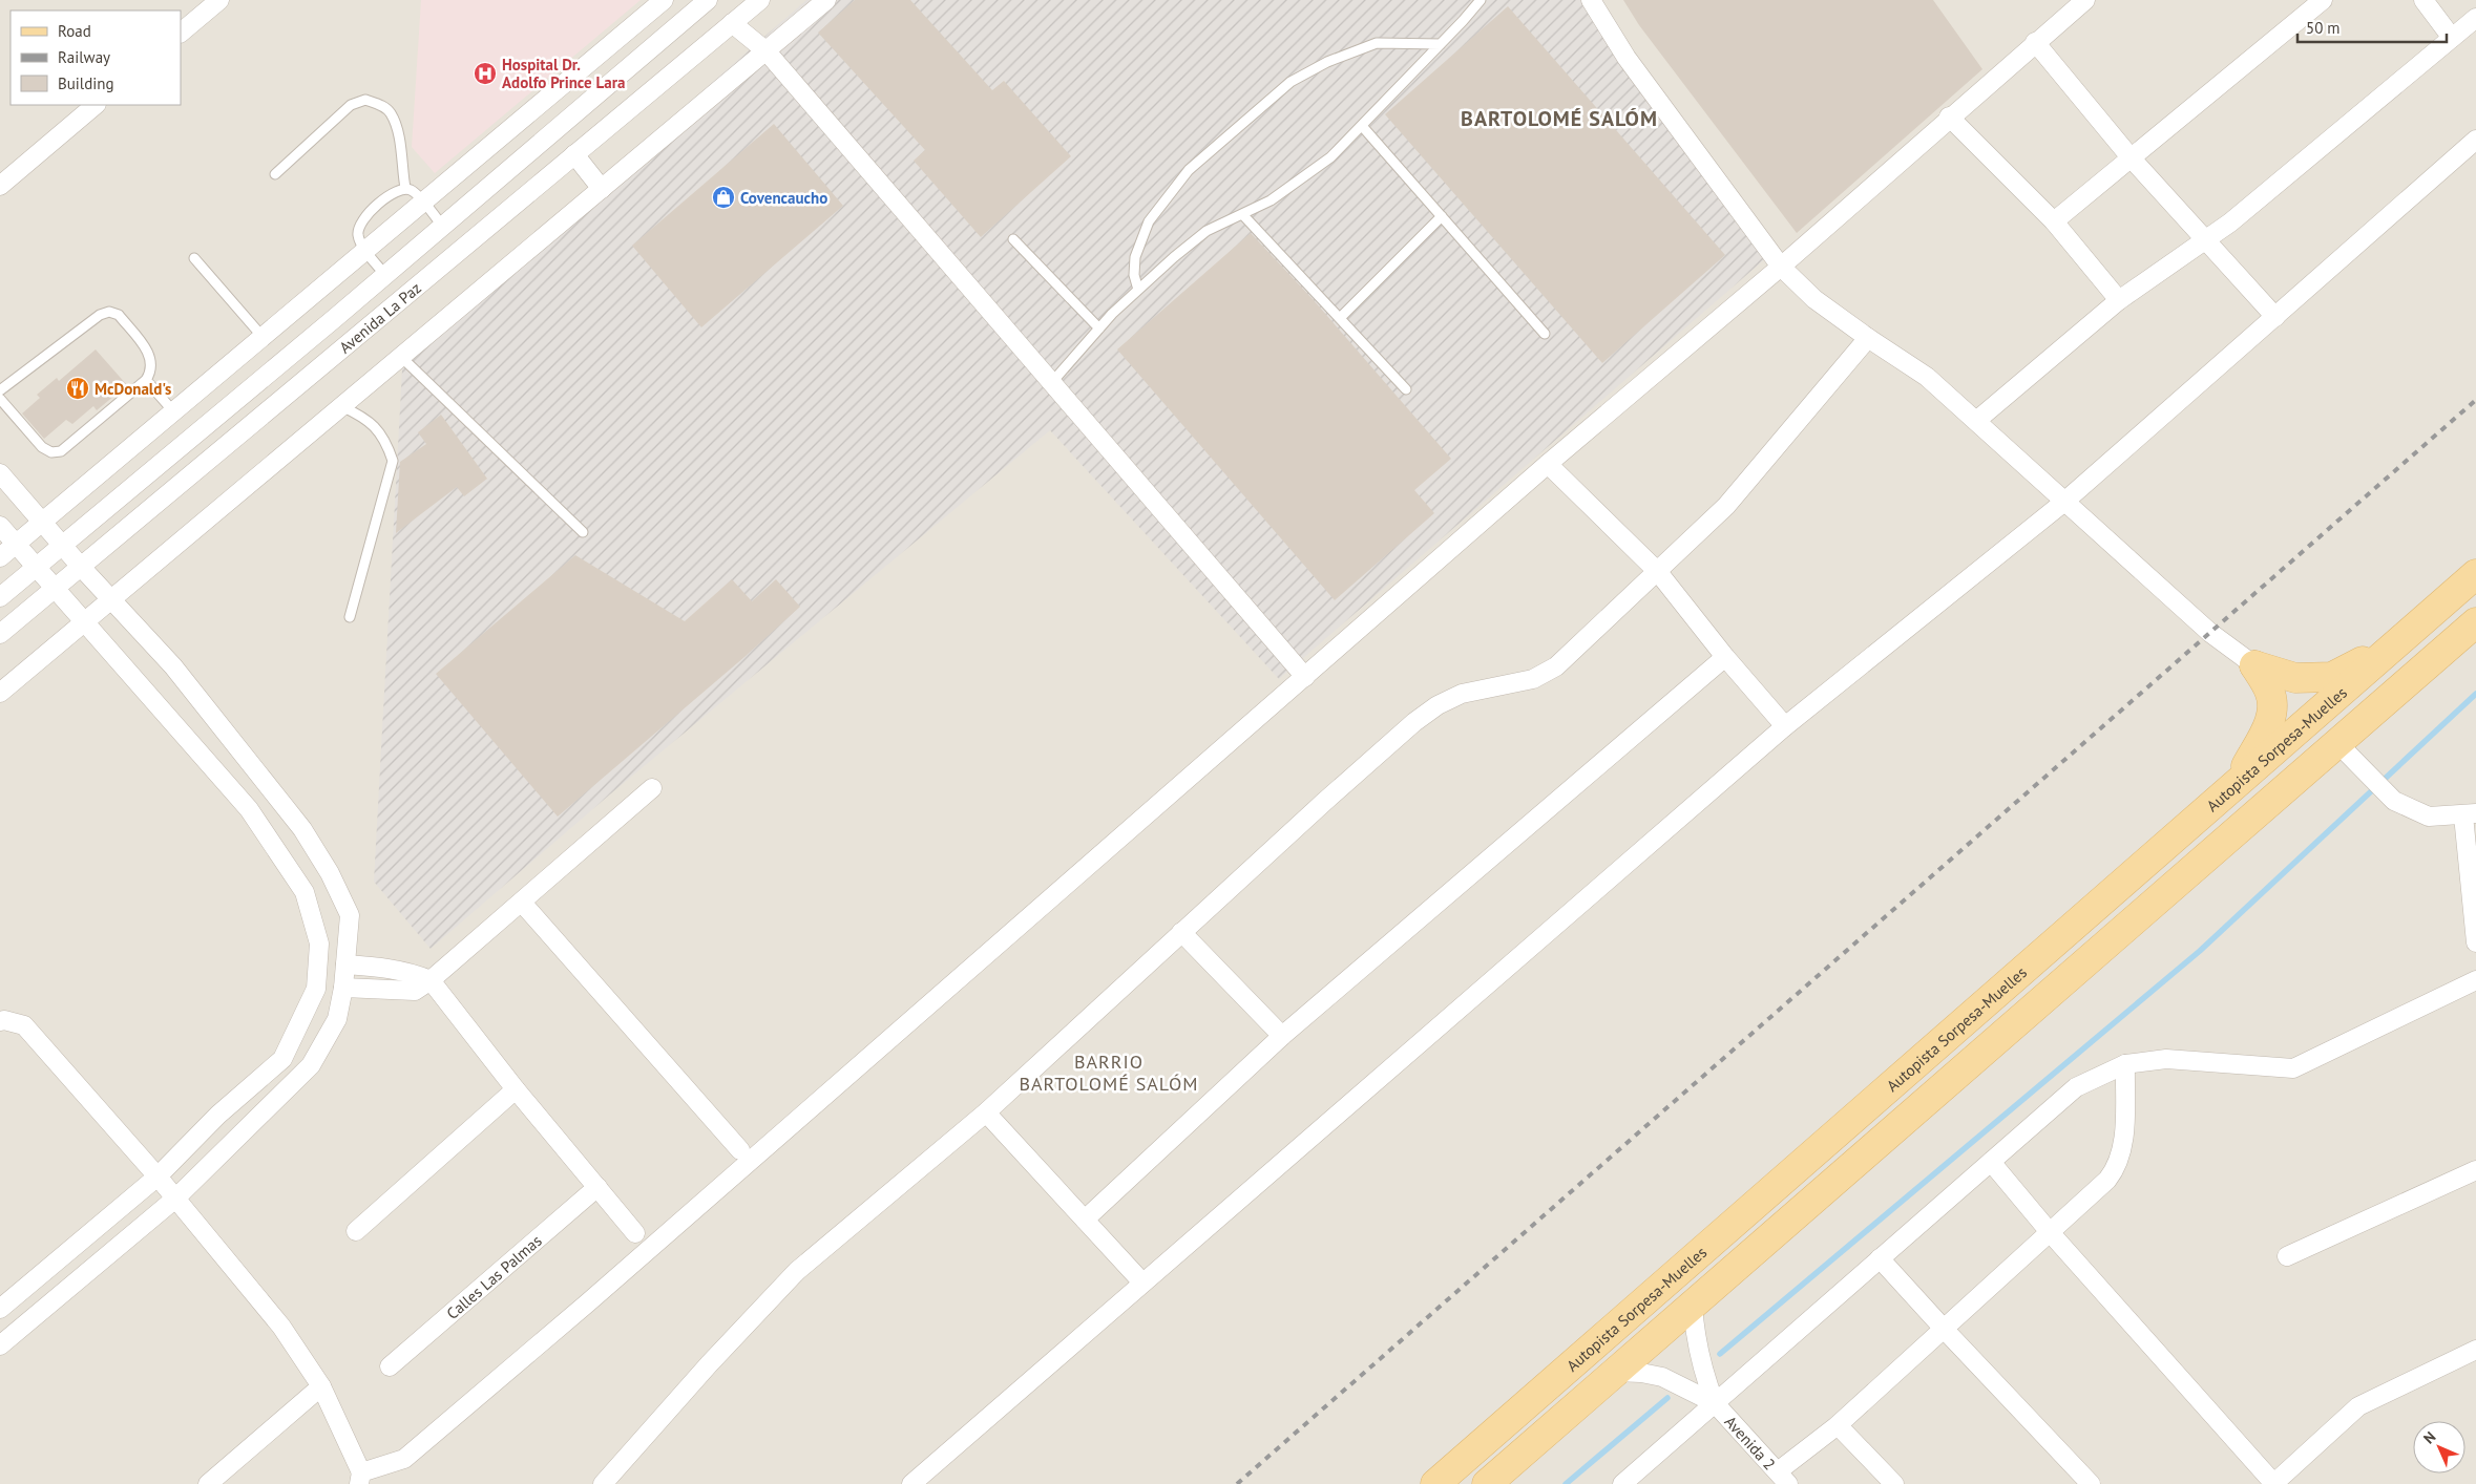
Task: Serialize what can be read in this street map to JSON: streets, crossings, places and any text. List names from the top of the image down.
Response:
{
  "streets": {
    "main road": ["Autopista Sorpesa-Muelles"],
    "street": ["Avenida La Paz", "Calles Las Palmas", "Avenida 2"]
  },
  "districts": ["BARTOLOMÉ SALÓM", "BARRIO BARTOLOMÉ SALÓM"],
  "places": {
    "hospital": ["Hospital Dr. Adolfo Prince Lara"],
    "shop": ["Covencaucho"],
    "restaurant": ["McDonald's"]
  },
  "legend": ["Road", "Railway", "Building"],
  "scale_bar": "50 m",
  "north": "top left"
}
